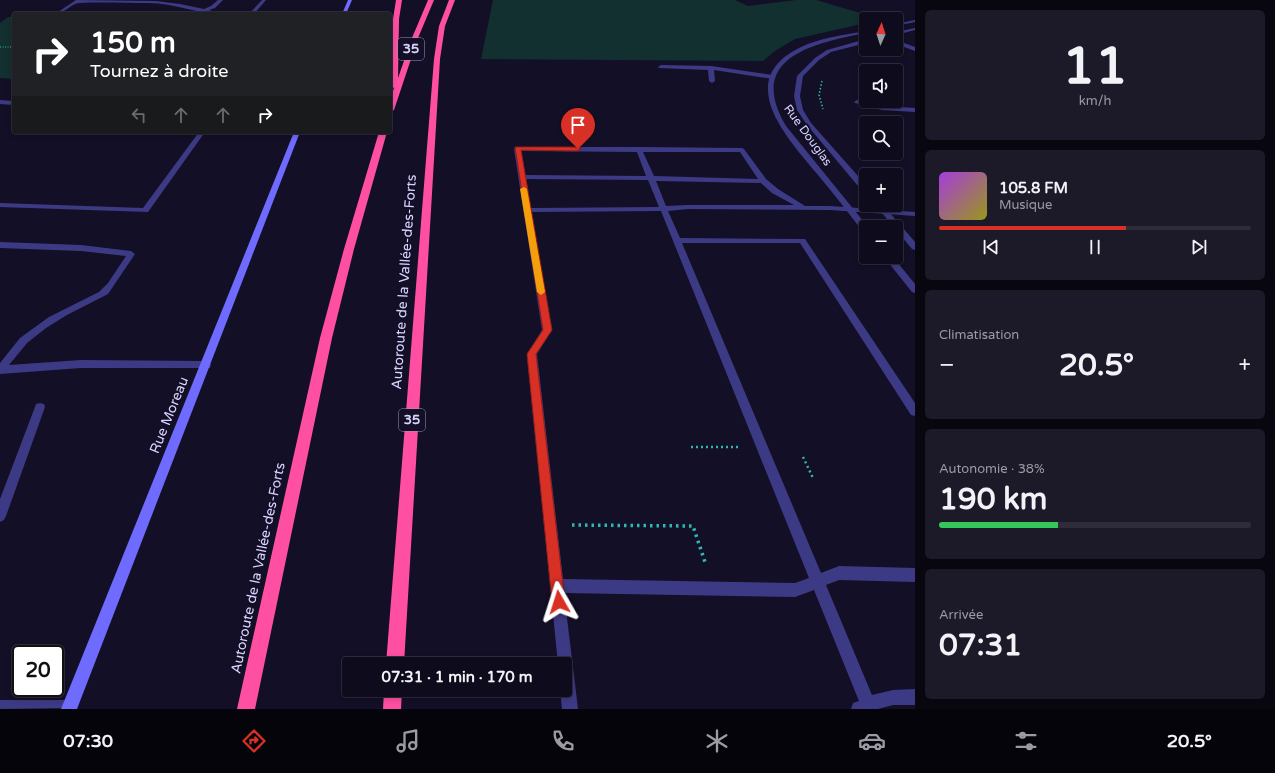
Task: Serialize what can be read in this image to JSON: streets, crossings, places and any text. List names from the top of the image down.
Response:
{
  "streets": {
    "highway": ["35", "Autoroute de la Vallée-des-Forts"],
    "street": ["Rue Douglas", "Rue Moreau"]
  },
  "north": "top",
  "page": {
    "tile": [
      ["11", "km/h"],
      "Climatisation",
      ["Autonomie · 38%", "190 km"],
      ["Arrivée", "07:31"]
    ],
    "map_buttons": ["+", "−"],
    "turn": ["150 m", "Tournez à droite"],
    "song": ["105.8 FM", "Musique"],
    "heat": ["−", "20.5°", "+"],
    "limit": "20",
    "trip": "07:31 · 1 min · 170 m",
    "tabs": ["07:30", "20.5°"]
  }
}
